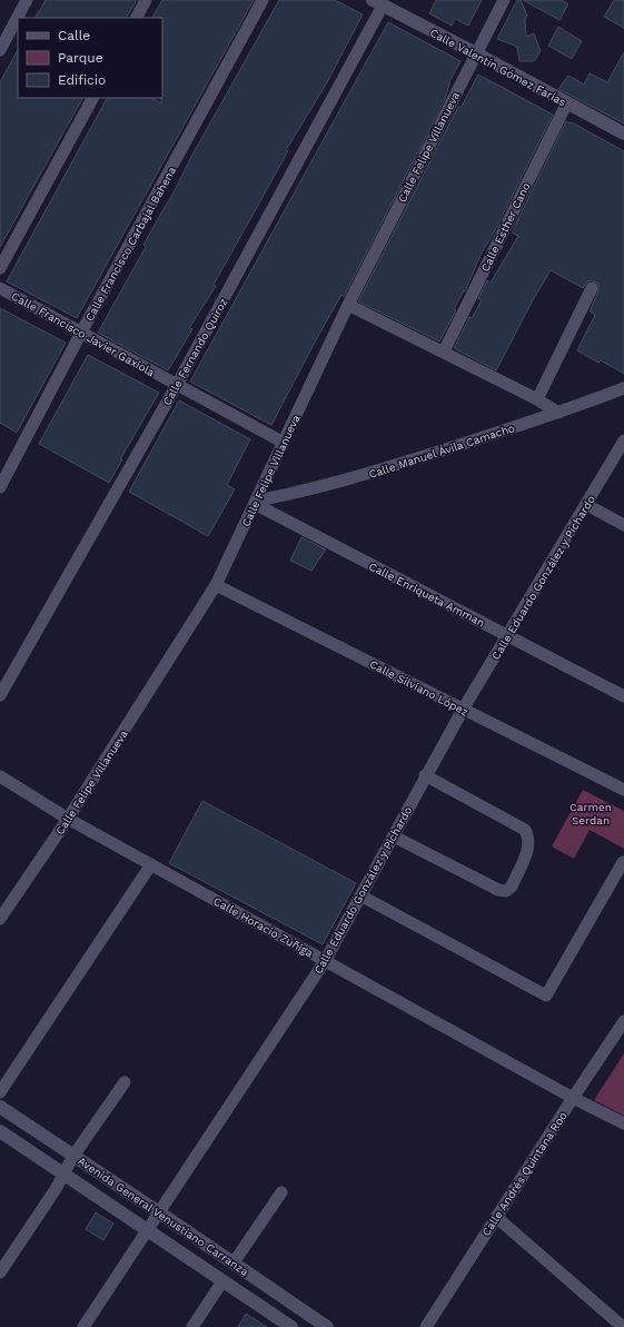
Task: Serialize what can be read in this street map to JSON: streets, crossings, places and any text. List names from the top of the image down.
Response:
{
  "streets": {
    "main road": ["Calle Valentín Gómez Farías", "Avenida General Venustiano Carranza"],
    "street": [
      "Calle Felipe Villanueva",
      "Calle Esther Cano",
      "Calle Francisco Carbajal Bahena",
      "Calle Francisco Javier Gaxiola",
      "Calle Fernando Quiroz",
      "Calle Manuel Ávila Camacho",
      "Calle Eduardo González y Pichardo",
      "Calle Enriqueta Amman",
      "Calle Silviano López",
      "Calle Horacio Zúñiga",
      "Calle Andrés Quintana Roo"
    ]
  },
  "crossings": [
    ["Calle Valentín Gómez Farías", "Calle Felipe Villanueva"],
    ["Calle Valentín Gómez Farías", "Calle Esther Cano"],
    ["Calle Valentín Gómez Farías", "Calle Fernando Quiroz"],
    ["Calle Felipe Villanueva", "Calle Francisco Javier Gaxiola"],
    ["Calle Felipe Villanueva", "Calle Manuel Ávila Camacho"],
    ["Calle Felipe Villanueva", "Calle Enriqueta Amman"],
    ["Calle Felipe Villanueva", "Calle Silviano López"],
    ["Calle Felipe Villanueva", "Calle Horacio Zúñiga"],
    ["Calle Francisco Carbajal Bahena", "Calle Francisco Javier Gaxiola"],
    ["Calle Francisco Javier Gaxiola", "Calle Fernando Quiroz"],
    ["Calle Manuel Ávila Camacho", "Calle Enriqueta Amman"],
    ["Calle Eduardo González y Pichardo", "Calle Enriqueta Amman"],
    ["Calle Eduardo González y Pichardo", "Calle Silviano López"],
    ["Calle Eduardo González y Pichardo", "Calle Horacio Zúñiga"],
    ["Calle Eduardo González y Pichardo", "Avenida General Venustiano Carranza"],
    ["Calle Horacio Zúñiga", "Calle Andrés Quintana Roo"]
  ],
  "parks": ["Carmen Serdan"],
  "legend": ["Calle", "Parque", "Edificio"]
}
